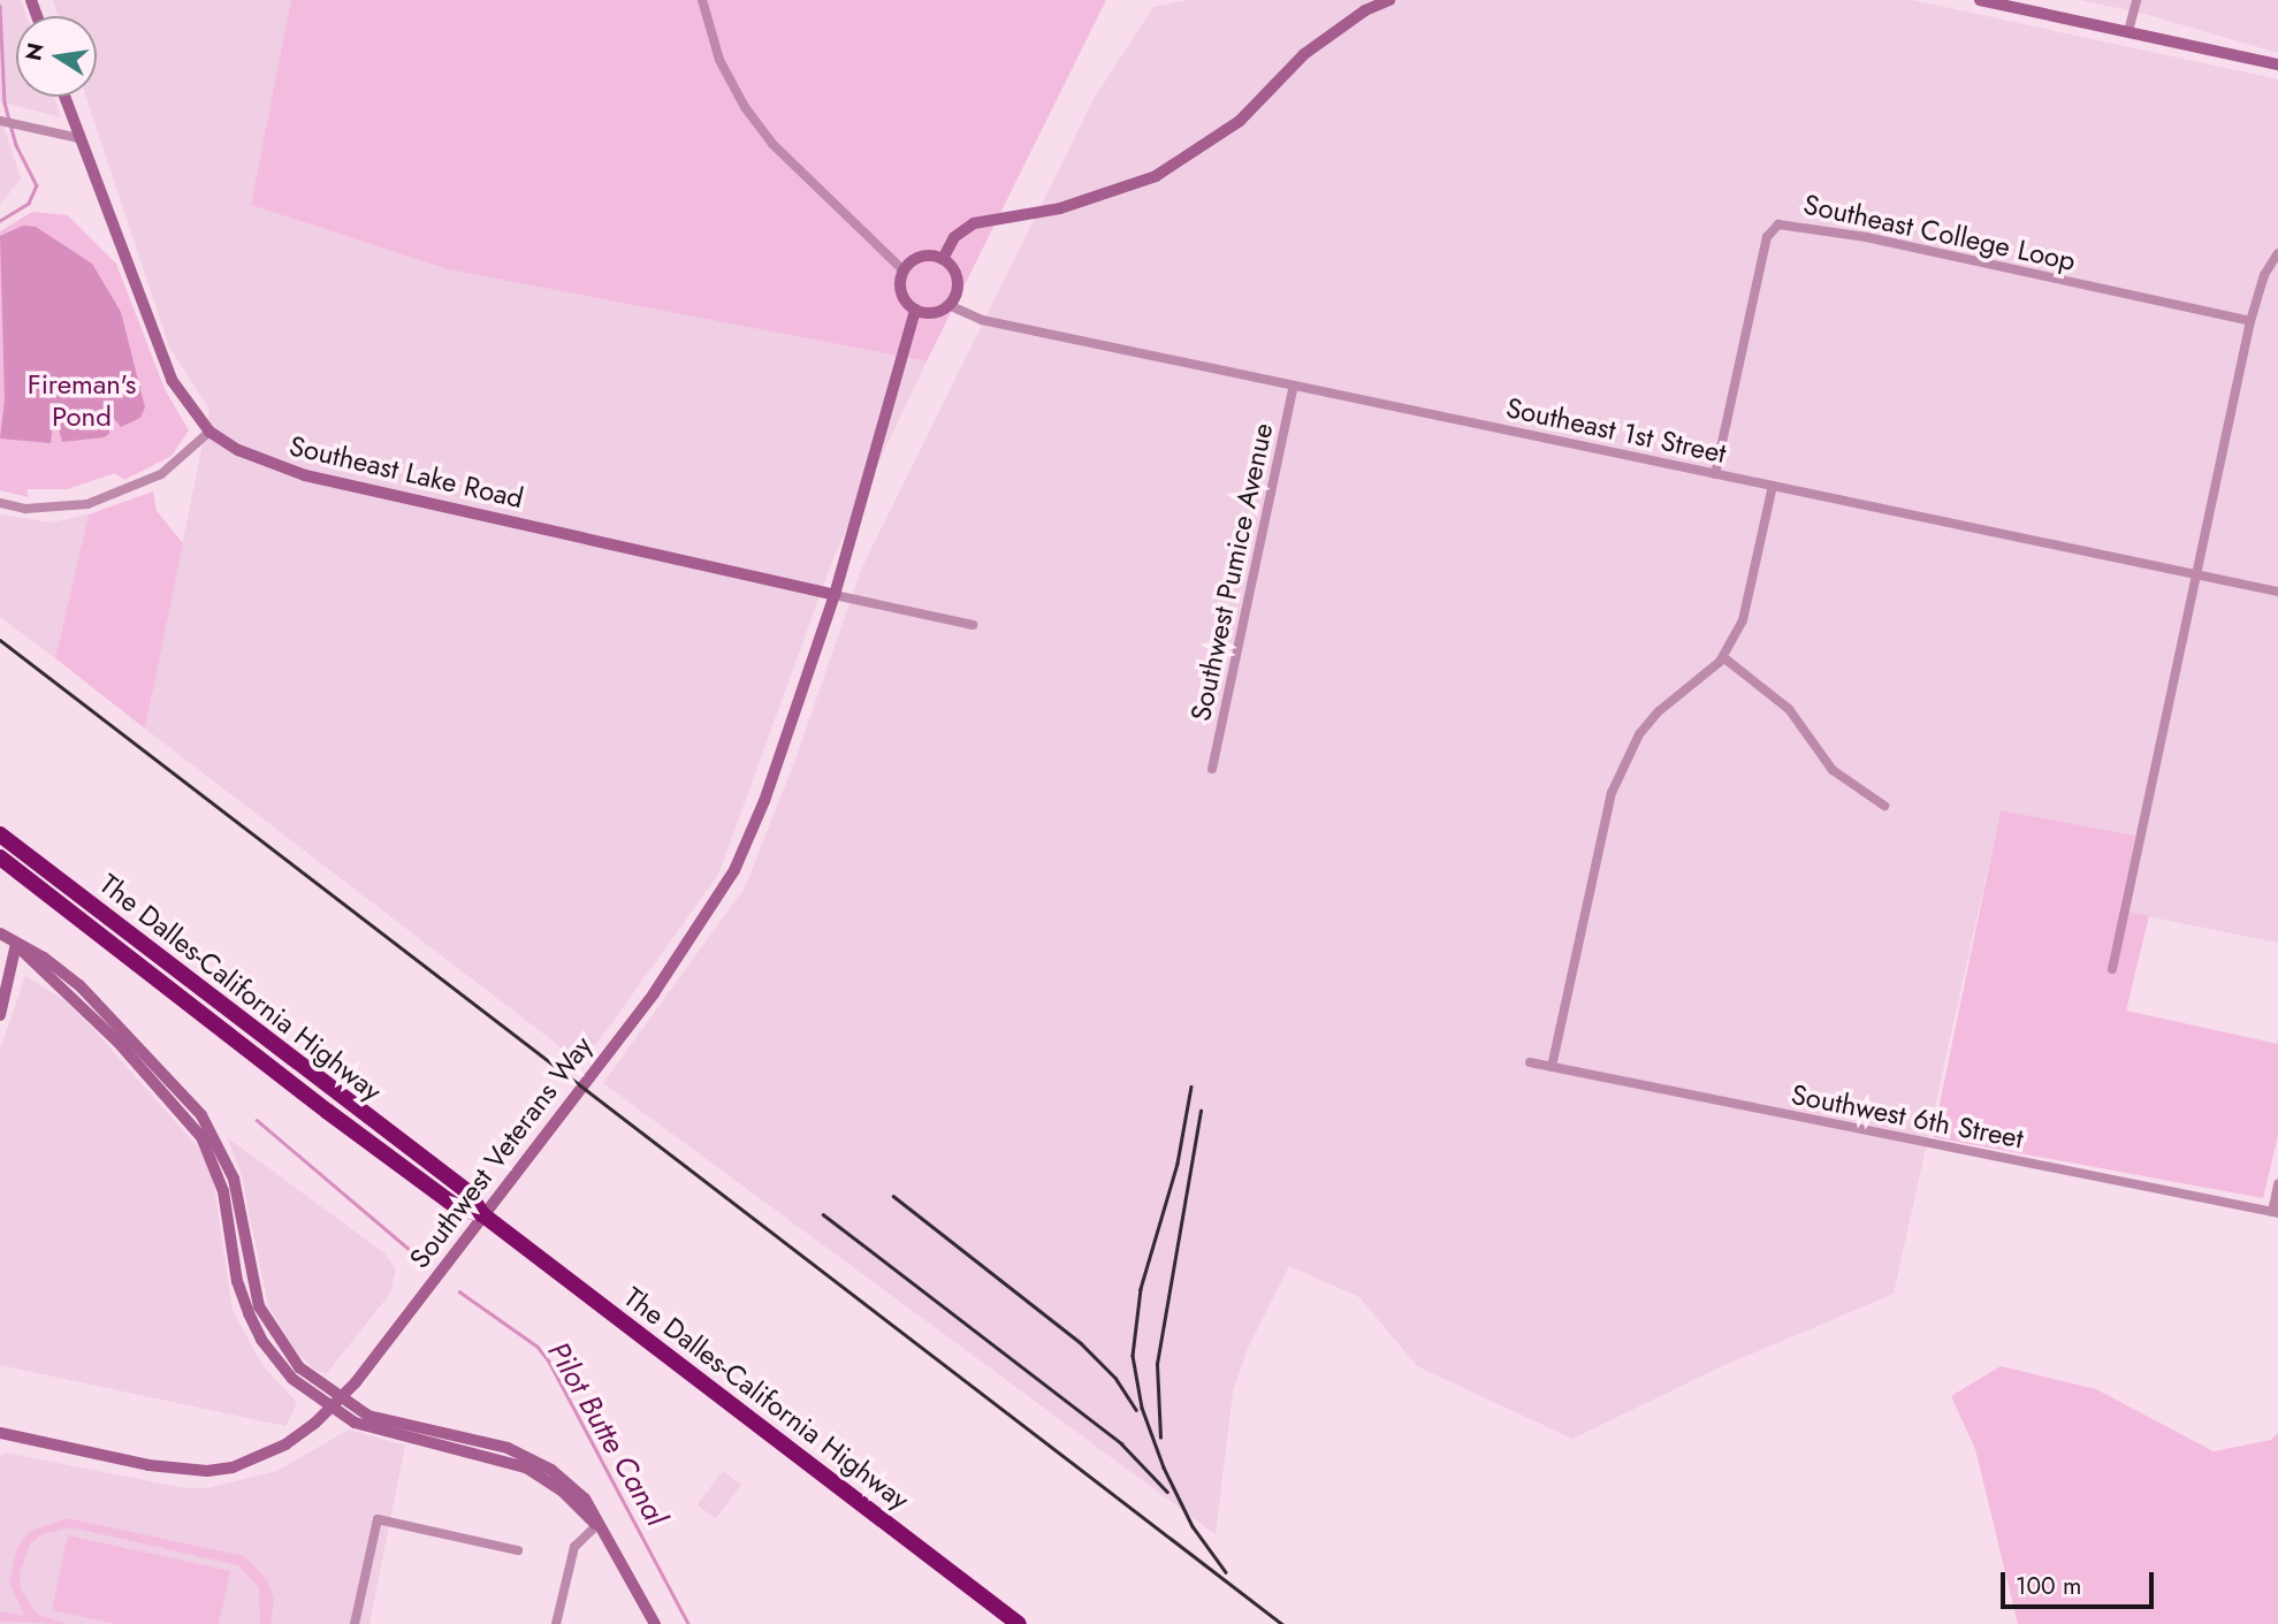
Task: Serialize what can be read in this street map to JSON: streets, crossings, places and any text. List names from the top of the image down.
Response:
{
  "streets": {
    "highway": ["The Dalles-California Highway"],
    "main road": ["Southeast Lake Road", "Southwest Veterans Way"],
    "street": [
      "Southeast College Loop",
      "Southeast 1st Street",
      "Southwest Pumice Avenue",
      "Southwest 6th Street"
    ]
  },
  "crossings": [
    ["Southeast College Loop", "Southeast 1st Street"],
    ["Southeast 1st Street", "Southwest Pumice Avenue"],
    ["Southeast 1st Street", "Southwest Veterans Way"],
    ["Southeast Lake Road", "Southwest Veterans Way"],
    ["The Dalles-California Highway", "Southwest Veterans Way"]
  ],
  "water": ["Pilot Butte Canal"],
  "parks": ["Fireman's Pond"],
  "scale_bar": "100 m",
  "north": "left"
}
